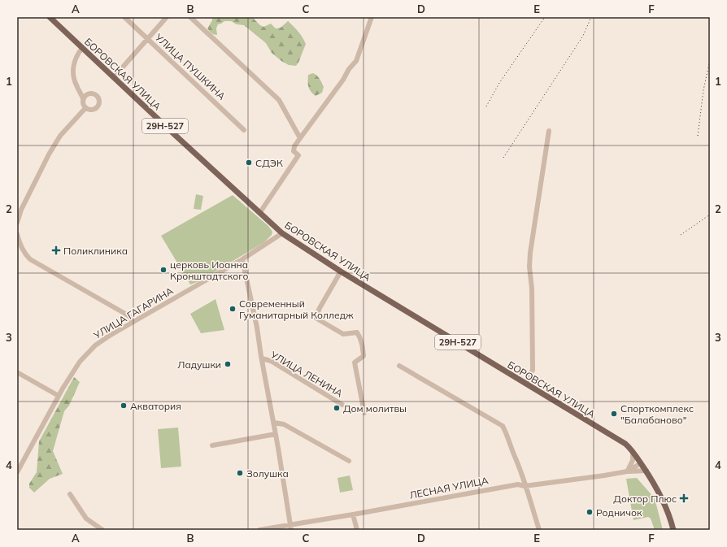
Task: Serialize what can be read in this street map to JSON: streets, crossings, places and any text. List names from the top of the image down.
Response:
{
  "streets": {
    "main road": ["БОРОВСКАЯ УЛИЦА", "29Н-527"],
    "street": [
      "УЛИЦА ПУШКИНА",
      "УЛИЦА ГАГАРИНА",
      "УЛИЦА ЛЕНИНА",
      "ЛЕСНАЯ УЛИЦА"
    ]
  },
  "crossings": [
    ["БОРОВСКАЯ УЛИЦА", "29Н-527"],
    ["БОРОВСКАЯ УЛИЦА", "УЛИЦА ГАГАРИНА"],
    ["29Н-527", "ЛЕСНАЯ УЛИЦА"]
  ],
  "places": {
    "other": [
      "СДЭК",
      "церковь Иоанна Кронштадтского",
      "Современный Гуманитарный Колледж",
      "Ладушки",
      "Акватория",
      "Дом молитвы",
      "Спорткомплекс \"Балабаново\"",
      "Золушка",
      "Родничок"
    ],
    "health": ["Поликлиника", "Доктор Плюс"]
  },
  "grid": {
    "columns": [
      "A",
      "B",
      "C",
      "D",
      "E",
      "F"
    ],
    "rows": [
      "1",
      "2",
      "3",
      "4"
    ]
  }
}
